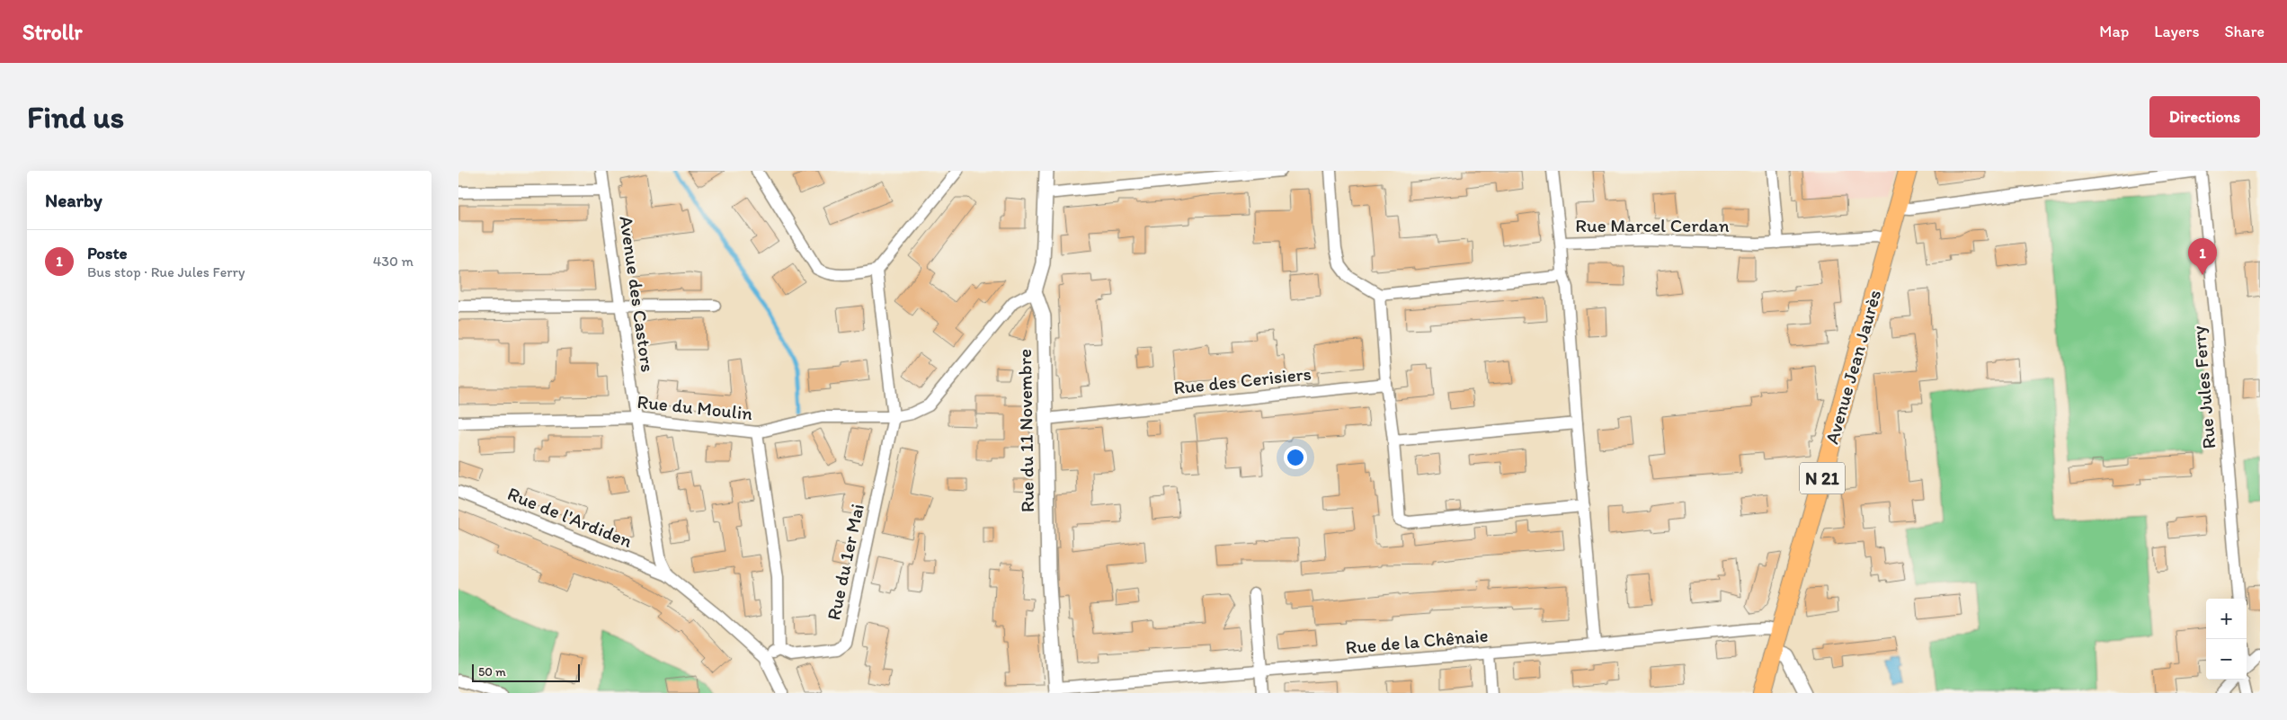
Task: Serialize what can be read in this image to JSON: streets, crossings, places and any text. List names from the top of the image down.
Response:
{
  "streets": {
    "main road": ["Avenue Jean Jaurès", "N 21"],
    "street": [
      "Rue Marcel Cerdan",
      "Avenue des Castors",
      "Rue des Cerisiers",
      "Rue Jules Ferry",
      "Rue du Moulin",
      "Rue du 11 Novembre",
      "Rue de l'Ardiden",
      "Rue du 1er Mai",
      "Rue de la Chênaie"
    ]
  },
  "crossings": [
    ["Rue Marcel Cerdan", "Avenue Jean Jaurès"],
    ["Avenue des Castors", "Rue du Moulin"],
    ["Avenue des Castors", "Rue de l'Ardiden"],
    ["Avenue Jean Jaurès", "Rue de la Chênaie"],
    ["Rue des Cerisiers", "Rue du 11 Novembre"],
    ["Rue du Moulin", "Rue du 11 Novembre"],
    ["Rue du Moulin", "Rue du 1er Mai"],
    ["Rue du 11 Novembre", "Rue de la Chênaie"]
  ],
  "scale_bar": "50 m",
  "page": {
    "header": "Strollr",
    "nav": ["Map", "Layers", "Share"],
    "buttons": "Directions",
    "title": "Find us",
    "heading": "Nearby",
    "list": [
      {
        "mark": "1",
        "name": "Poste",
        "note": "Bus stop · Rue Jules Ferry",
        "value": "430 m"
      }
    ],
    "pins": "1",
    "map_buttons": ["+", "−"],
    "scale": "50 m"
  }
}
